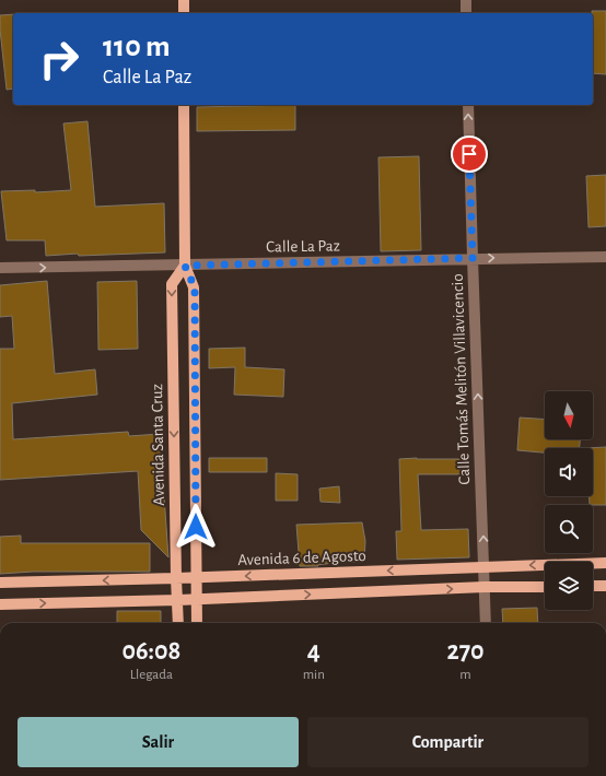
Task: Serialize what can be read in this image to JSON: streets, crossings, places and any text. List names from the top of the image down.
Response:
{
  "streets": {
    "main road": ["Avenida Santa Cruz", "Avenida 6 de Agosto"],
    "street": ["Calle La Paz", "Calle Tomás Melitón Villavicencio"]
  },
  "crossings": [
    ["Calle La Paz", "Calle Tomás Melitón Villavicencio"],
    ["Calle La Paz", "Avenida Santa Cruz"],
    ["Calle Tomás Melitón Villavicencio", "Avenida 6 de Agosto"],
    ["Avenida Santa Cruz", "Avenida 6 de Agosto"]
  ],
  "one_way": ["Calle La Paz", "Calle Tomás Melitón Villavicencio"],
  "north": "bottom",
  "page": {
    "turn": ["110 m", "Calle La Paz"],
    "eta": [
      "06:08",
      "Llegada",
      "4",
      "min",
      "270",
      "m"
    ],
    "buttons": ["Salir", "Compartir"]
  }
}
